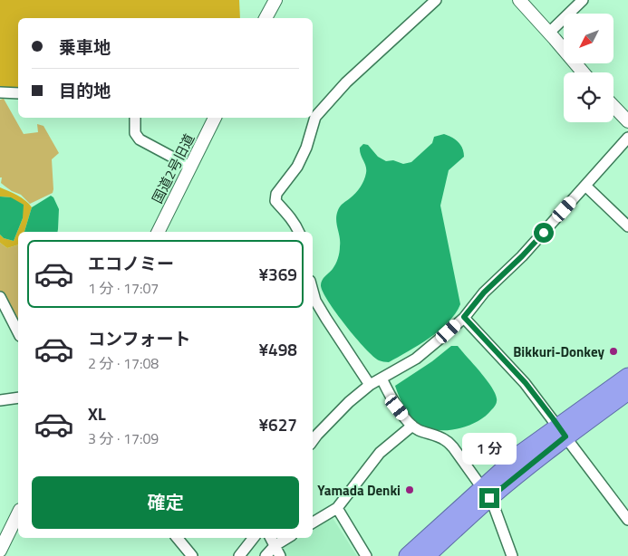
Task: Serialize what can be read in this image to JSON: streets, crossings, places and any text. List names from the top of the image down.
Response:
{
  "streets": {
    "street": ["国道2号旧道"]
  },
  "places": ["Bikkuri-Donkey", "Yamada Denki"],
  "north": "bottom left",
  "page": {
    "banner": ["乗車地", "目的地"],
    "list": [
      {
        "name": "エコノミー",
        "note": "1 分 · 17:07",
        "value": "¥369"
      },
      {
        "name": "コンフォート",
        "note": "2 分 · 17:08",
        "value": "¥498"
      },
      {
        "name": "XL",
        "note": "3 分 · 17:09",
        "value": "¥627"
      }
    ],
    "bubble": "1 分",
    "buttons": "確定"
  }
}
